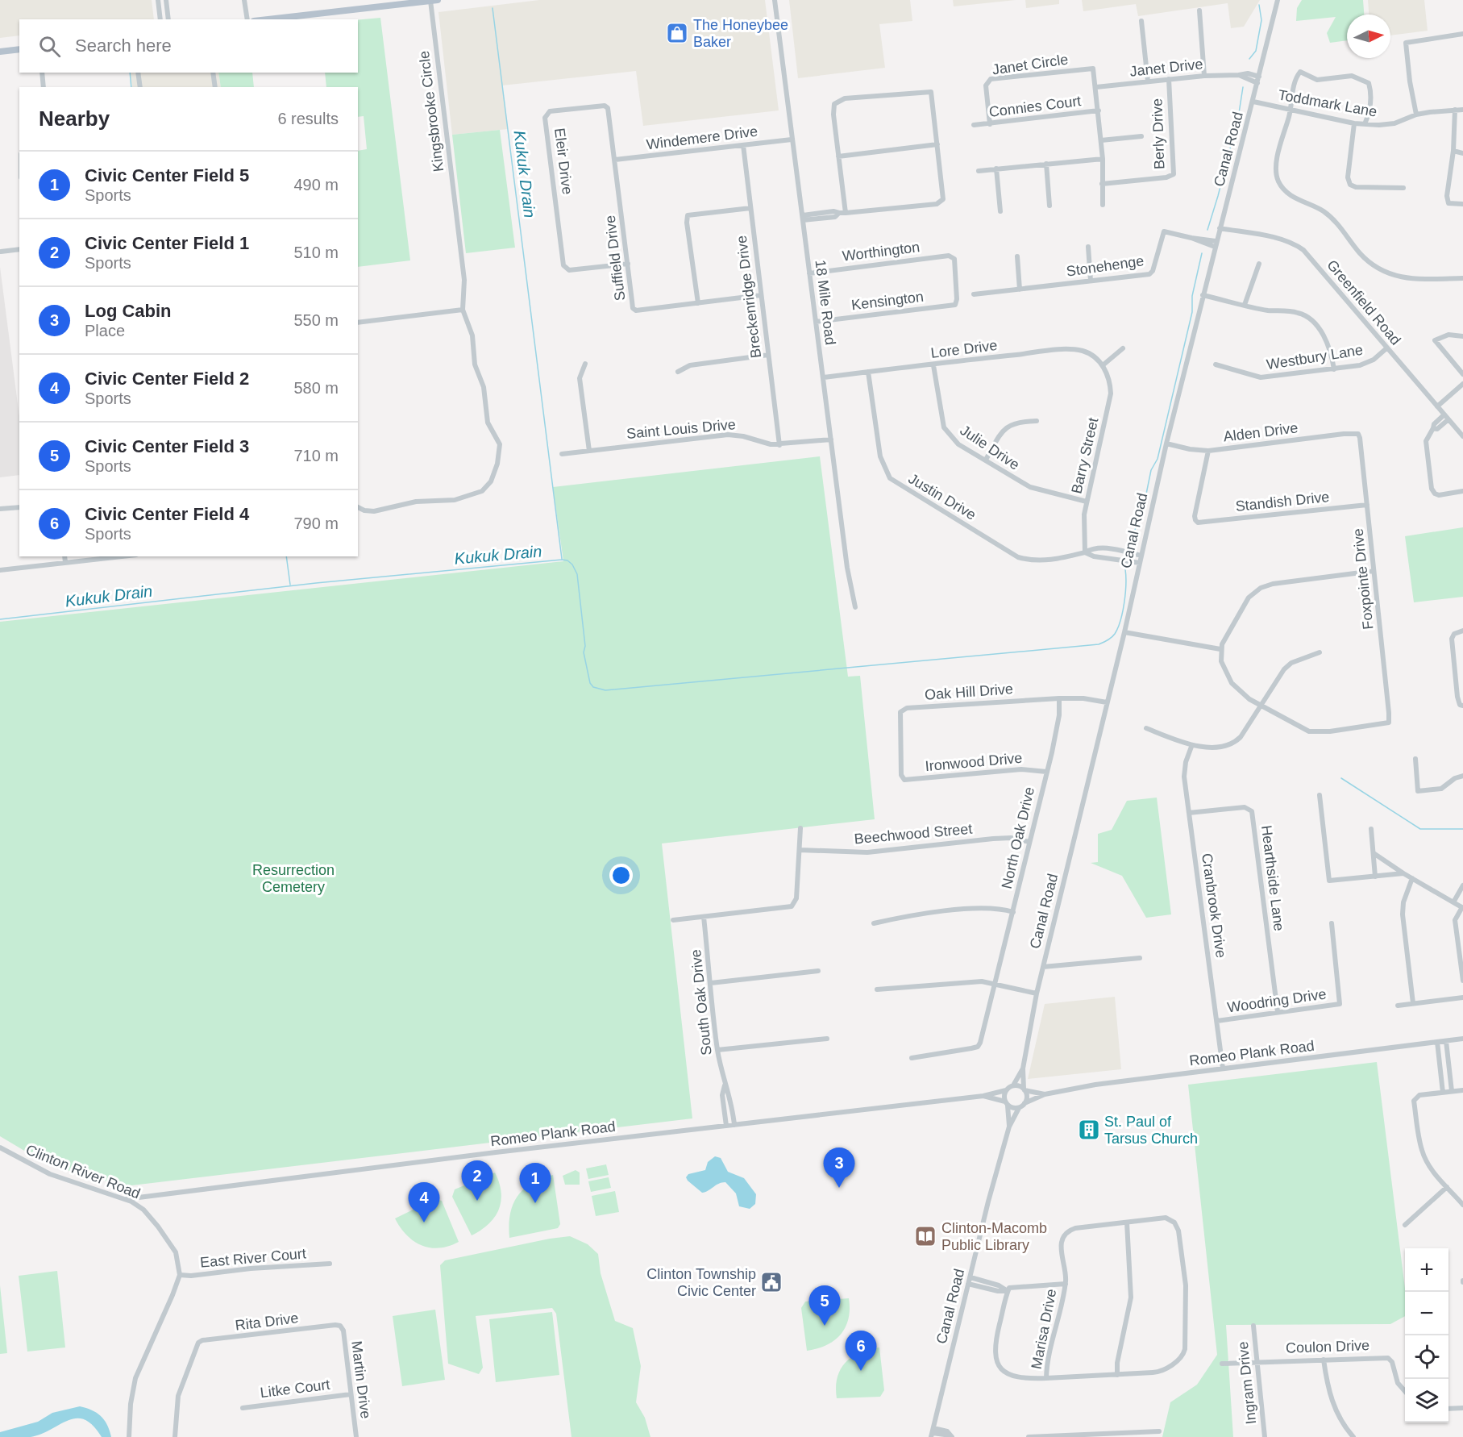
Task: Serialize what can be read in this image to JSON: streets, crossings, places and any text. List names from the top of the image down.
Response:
{
  "streets": {
    "street": [
      "Janet Circle",
      "Janet Drive",
      "Toddmark Lane",
      "Connies Court",
      "Kingsbrooke Circle",
      "Berly Drive",
      "Windemere Drive",
      "Canal Road",
      "Eleir Drive",
      "Worthington",
      "Suffield Drive",
      "Stonehenge",
      "Breckenridge Drive",
      "Kensington",
      "18 Mile Road",
      "Greenfield Road",
      "Lore Drive",
      "Westbury Lane",
      "Saint Louis Drive",
      "Alden Drive",
      "Julie Drive",
      "Barry Street",
      "Justin Drive",
      "Standish Drive",
      "Foxpointe Drive",
      "Oak Hill Drive",
      "Ironwood Drive",
      "Beechwood Street",
      "North Oak Drive",
      "Hearthside Lane",
      "Cranbrook Drive",
      "Woodring Drive",
      "South Oak Drive",
      "Romeo Plank Road",
      "Clinton River Road",
      "East River Court",
      "Rita Drive",
      "Marisa Drive",
      "Coulon Drive",
      "Martin Drive",
      "Ingram Drive",
      "Litke Court"
    ]
  },
  "crossings": [
    ["Janet Circle", "Janet Drive"],
    ["Janet Circle", "Connies Court"],
    ["Janet Drive", "Berly Drive"],
    ["Janet Drive", "Canal Road"],
    ["Toddmark Lane", "Canal Road"],
    ["Windemere Drive", "Suffield Drive"],
    ["Windemere Drive", "Breckenridge Drive"],
    ["Windemere Drive", "18 Mile Road"],
    ["Canal Road", "Stonehenge"],
    ["Canal Road", "Greenfield Road"],
    ["Canal Road", "Alden Drive"],
    ["Canal Road", "Justin Drive"],
    ["Canal Road", "Oak Hill Drive"],
    ["Canal Road", "Romeo Plank Road"],
    ["Eleir Drive", "Suffield Drive"],
    ["Worthington", "Kensington"],
    ["Worthington", "18 Mile Road"],
    ["Suffield Drive", "Breckenridge Drive"],
    ["Breckenridge Drive", "Saint Louis Drive"],
    ["Kensington", "18 Mile Road"],
    ["18 Mile Road", "Lore Drive"],
    ["18 Mile Road", "Saint Louis Drive"],
    ["Greenfield Road", "Westbury Lane"],
    ["Lore Drive", "Julie Drive"],
    ["Lore Drive", "Barry Street"],
    ["Lore Drive", "Justin Drive"],
    ["Alden Drive", "Standish Drive"],
    ["Alden Drive", "Foxpointe Drive"],
    ["Julie Drive", "Barry Street"],
    ["Barry Street", "Justin Drive"],
    ["Standish Drive", "Foxpointe Drive"],
    ["Oak Hill Drive", "Ironwood Drive"],
    ["Oak Hill Drive", "North Oak Drive"],
    ["Ironwood Drive", "North Oak Drive"],
    ["Beechwood Street", "North Oak Drive"],
    ["Hearthside Lane", "Cranbrook Drive"],
    ["Hearthside Lane", "Woodring Drive"],
    ["Cranbrook Drive", "Woodring Drive"],
    ["Cranbrook Drive", "Romeo Plank Road"],
    ["South Oak Drive", "Romeo Plank Road"],
    ["Romeo Plank Road", "Clinton River Road"],
    ["Clinton River Road", "East River Court"],
    ["Rita Drive", "Martin Drive"],
    ["Coulon Drive", "Ingram Drive"],
    ["Martin Drive", "Litke Court"]
  ],
  "water": ["Kukuk Drain"],
  "parks": ["Resurrection Cemetery"],
  "places": {
    "shop": ["The Honeybee Baker"],
    "building": ["St. Paul of Tarsus Church"],
    "library": ["Clinton-Macomb Public Library"],
    "public building": ["Clinton Township Civic Center"]
  },
  "north": "right",
  "page": {
    "search": "Search here",
    "heading": ["Nearby", "6 results"],
    "list": [
      {
        "mark": "1",
        "name": "Civic Center Field 5",
        "note": "Sports",
        "value": "490 m"
      },
      {
        "mark": "2",
        "name": "Civic Center Field 1",
        "note": "Sports",
        "value": "510 m"
      },
      {
        "mark": "3",
        "name": "Log Cabin",
        "note": "Place",
        "value": "550 m"
      },
      {
        "mark": "4",
        "name": "Civic Center Field 2",
        "note": "Sports",
        "value": "580 m"
      },
      {
        "mark": "5",
        "name": "Civic Center Field 3",
        "note": "Sports",
        "value": "710 m"
      },
      {
        "mark": "6",
        "name": "Civic Center Field 4",
        "note": "Sports",
        "value": "790 m"
      }
    ],
    "pins": [
      "3",
      "2",
      "1",
      "4",
      "5",
      "6"
    ],
    "map_buttons": ["+", "−"]
  }
}
